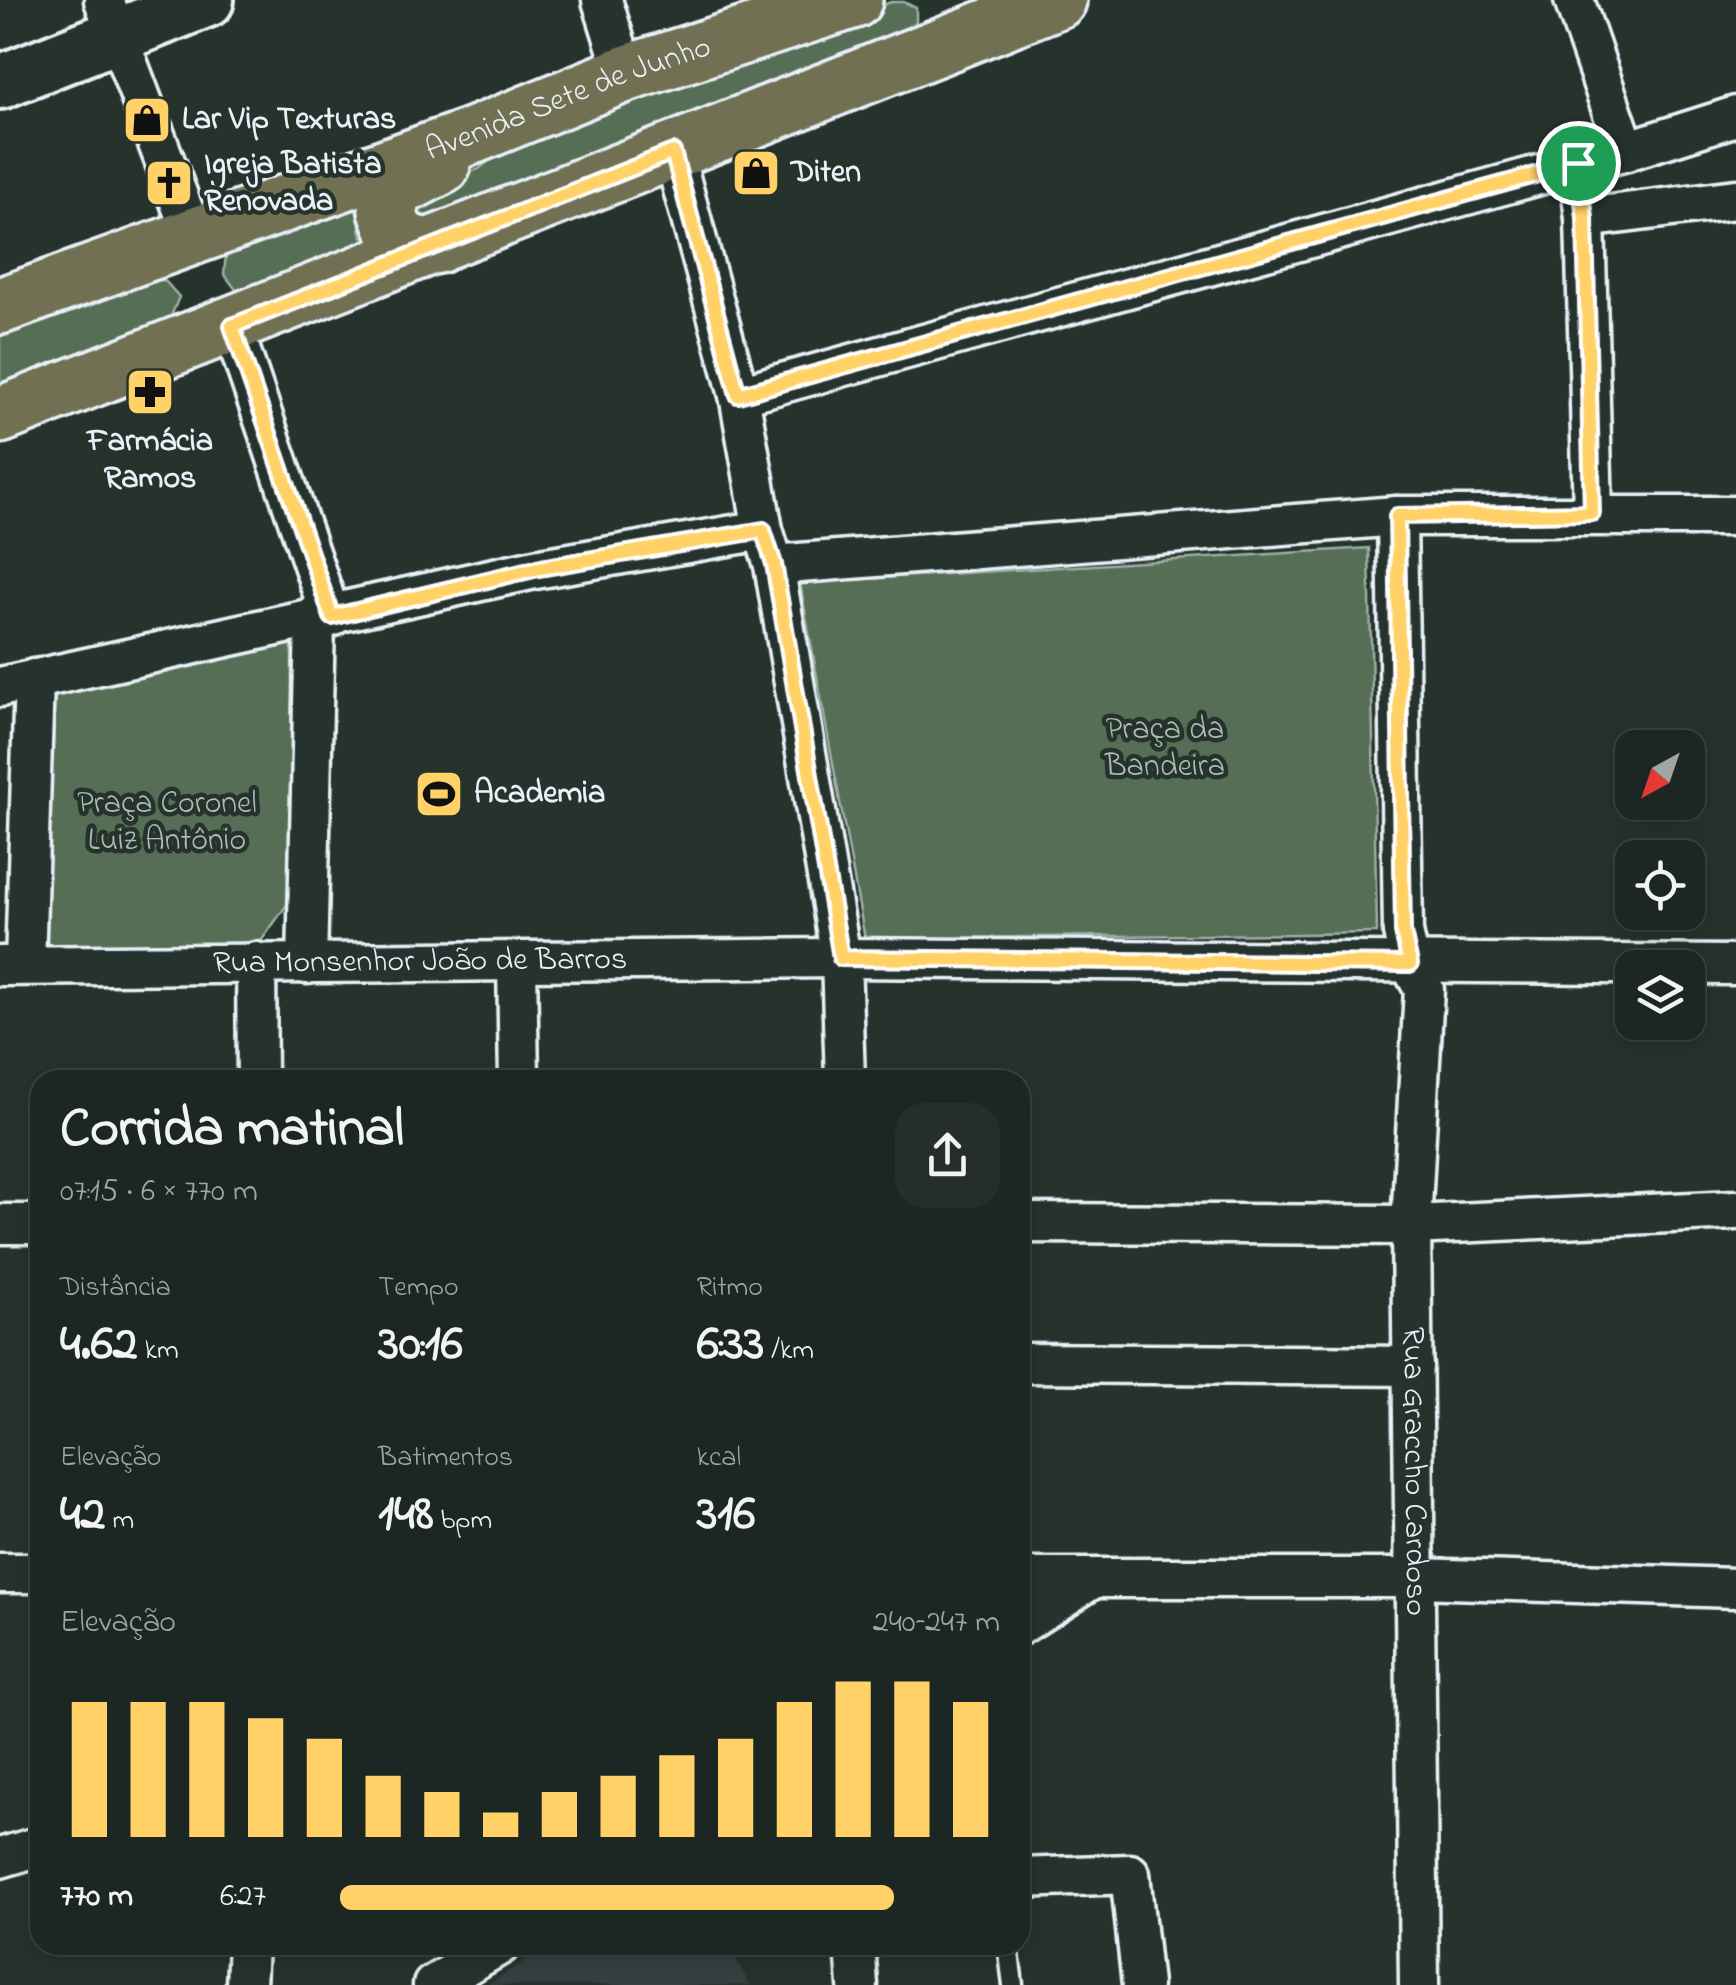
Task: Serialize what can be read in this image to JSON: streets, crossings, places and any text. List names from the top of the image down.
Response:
{
  "streets": {
    "main road": ["Avenida Sete de Junho"],
    "street": ["Rua Monsenhor João de Barros", "Rua Graccho Cardoso"]
  },
  "parks": ["Praça da Bandeira", "Praça Coronel Luiz Antônio"],
  "places": {
    "shop": ["Lar Vip Texturas", "Diten"],
    "church": ["Igreja Batista Renovada"],
    "pharmacy": ["Farmácia Ramos"],
    "sports": ["Academia"]
  },
  "north": "bottom left",
  "page": {
    "heading": ["Corrida matinal", "07:15 · 6 × 770 m"],
    "stats": [
      ["Distância", "4.62 km"],
      ["Tempo", "30:16"],
      ["Ritmo", "6:33 /km"],
      ["Elevação", "42 m"],
      ["Batimentos", "148 bpm"],
      ["kcal", "316"]
    ],
    "chart": ["Elevação", "240–247 m"],
    "list": [
      {
        "name": "770 m",
        "note": "6:27"
      }
    ]
  }
}
